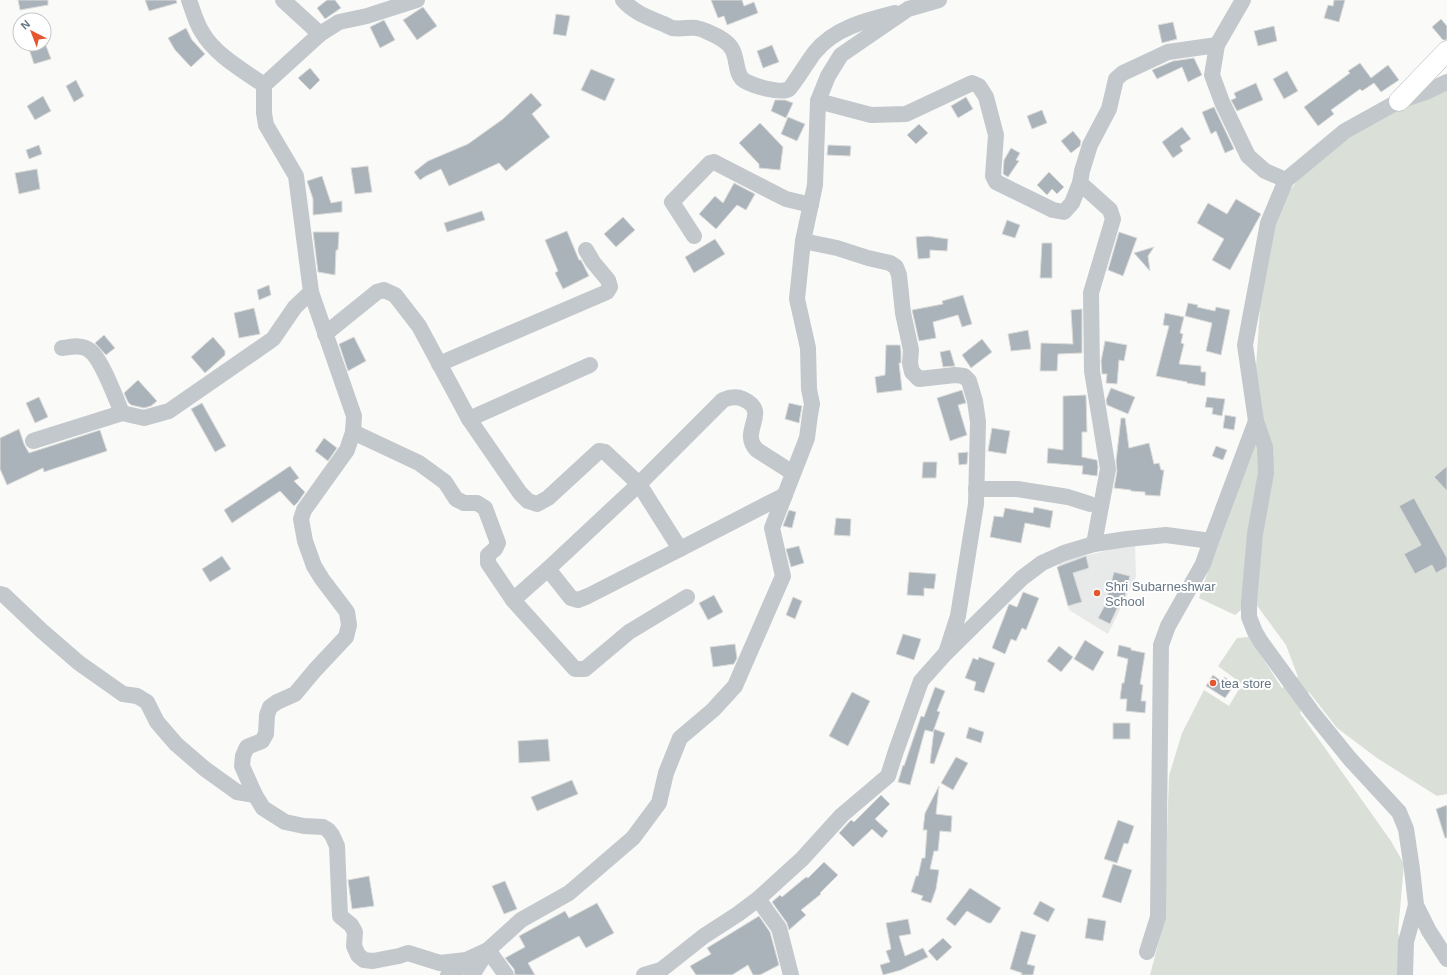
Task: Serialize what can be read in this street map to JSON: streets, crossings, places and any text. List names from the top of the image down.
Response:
{
  "places": ["Shri Subarneshwar School", "tea store"],
  "north": "top left"
}
